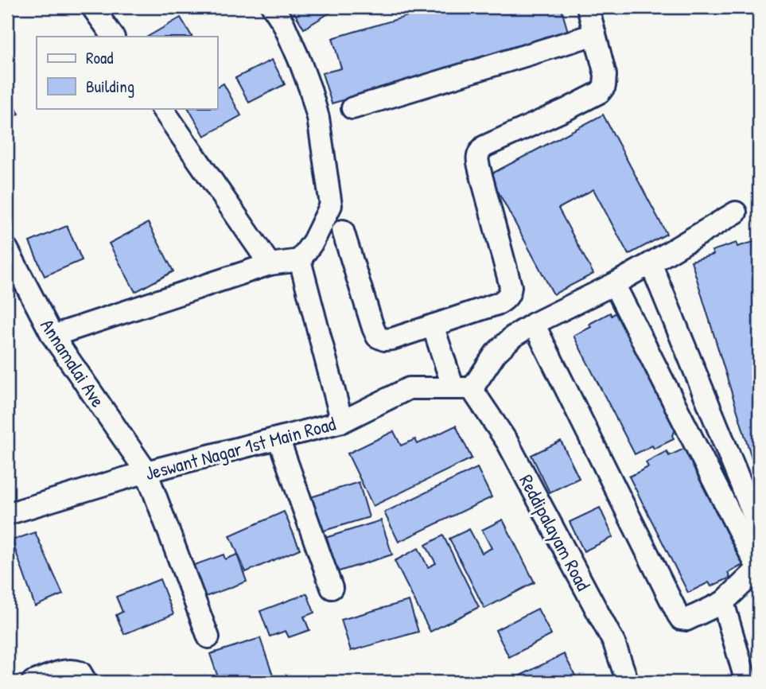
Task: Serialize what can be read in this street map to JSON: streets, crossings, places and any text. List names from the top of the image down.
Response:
{
  "streets": {
    "street": ["Annamalai Ave", "Jeswant Nagar 1st Main Road", "Reddipalayam Road"]
  },
  "crossings": [
    ["Annamalai Ave", "Jeswant Nagar 1st Main Road"],
    ["Jeswant Nagar 1st Main Road", "Reddipalayam Road"]
  ],
  "legend": ["Road", "Building"]
}
